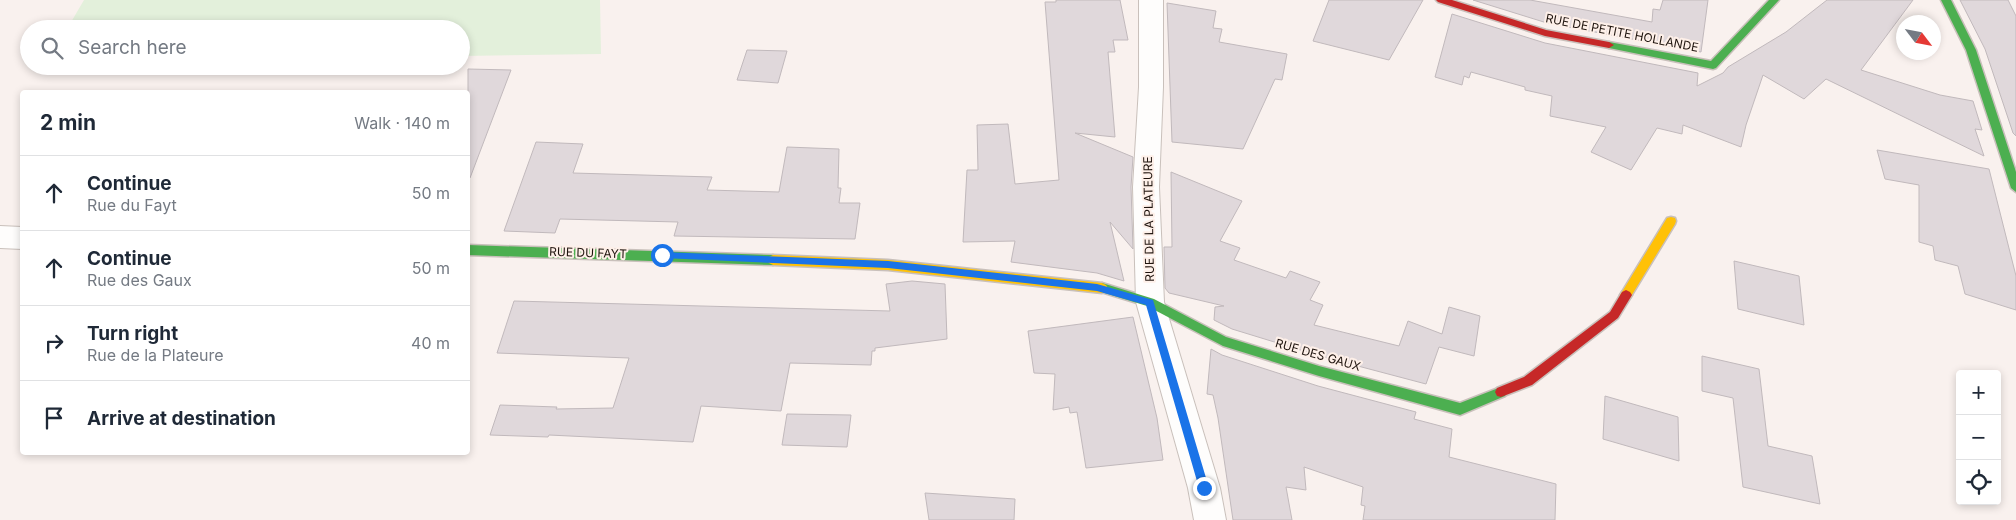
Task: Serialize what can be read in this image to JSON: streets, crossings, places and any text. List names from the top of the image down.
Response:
{
  "streets": {
    "street": [
      "RUE DE PETITE HOLLANDE",
      "RUE DE LA PLATEURE",
      "RUE DU FAYT",
      "RUE DES GAUX"
    ]
  },
  "crossings": [
    ["RUE DE LA PLATEURE", "RUE DES GAUX"],
    ["RUE DU FAYT", "RUE DES GAUX"]
  ],
  "north": "bottom right",
  "page": {
    "search": "Search here",
    "heading": ["2 min", "Walk · 140 m"],
    "list": [
      ["Continue", "Rue du Fayt", "50 m"],
      ["Continue", "Rue des Gaux", "50 m"],
      ["Turn right", "Rue de la Plateure", "40 m"],
      "Arrive at destination"
    ],
    "map_buttons": ["+", "−"]
  }
}
